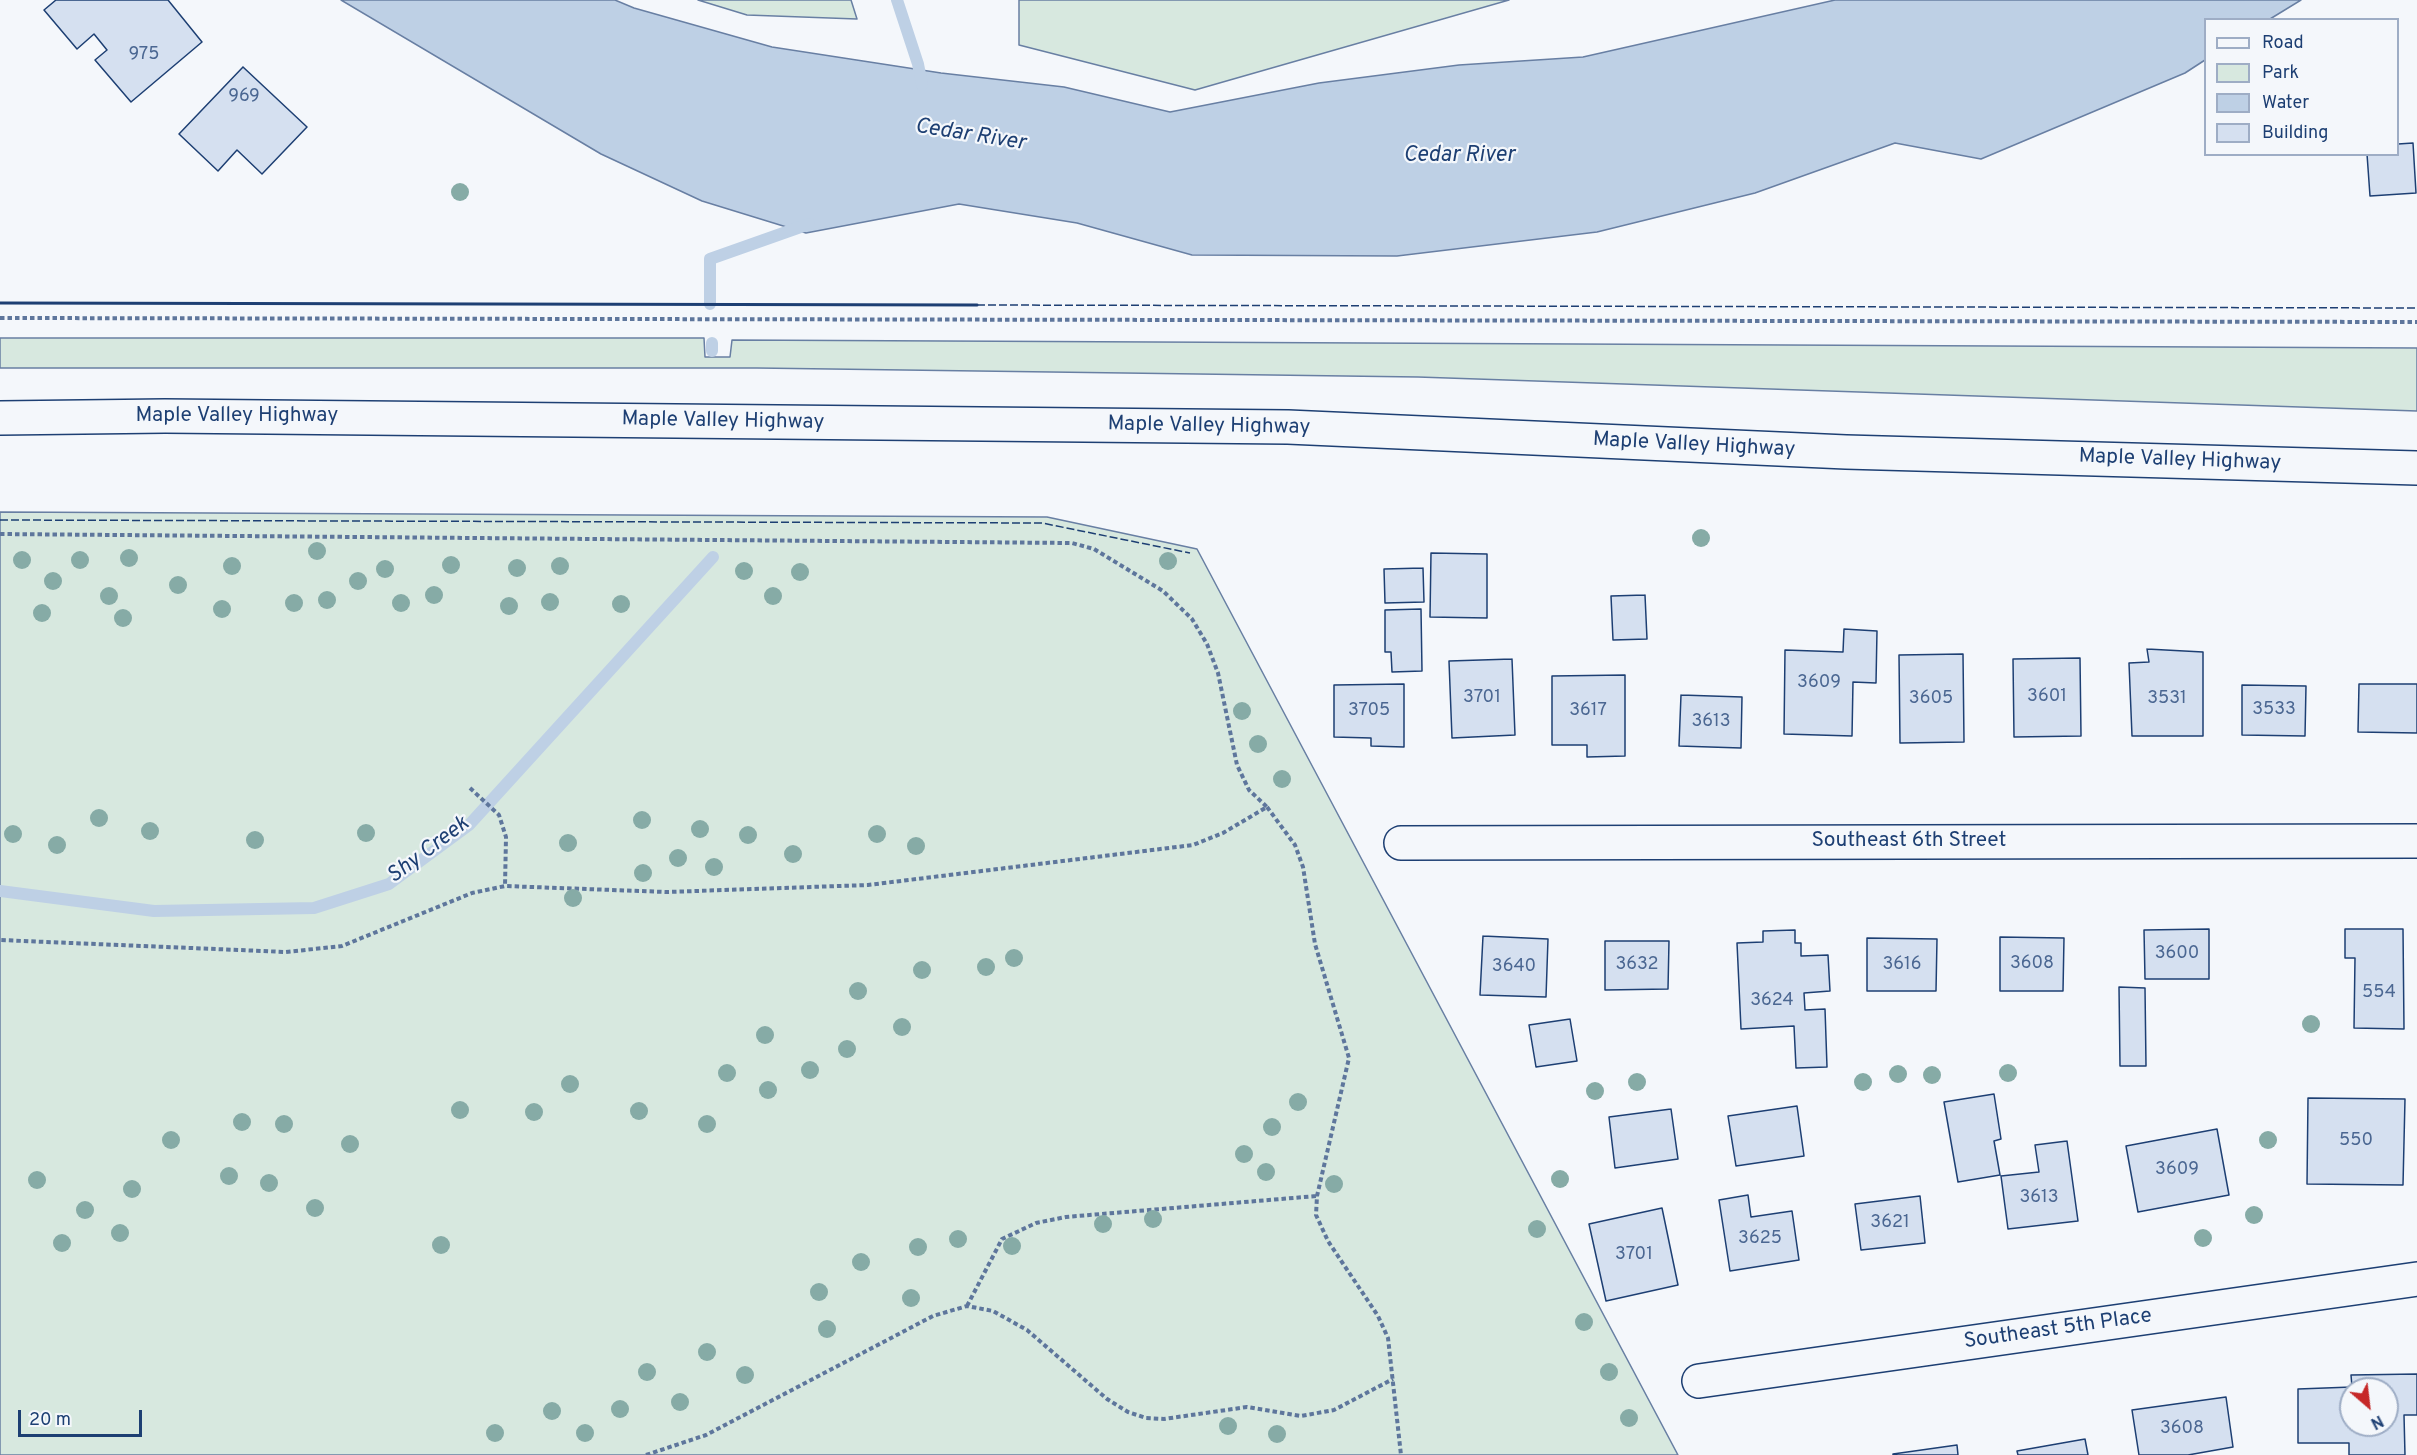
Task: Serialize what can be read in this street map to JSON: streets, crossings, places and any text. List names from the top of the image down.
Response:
{
  "streets": {
    "main road": ["Maple Valley Highway", "Southeast 6th Street", "Southeast 5th Place"]
  },
  "water": ["Cedar River", "Shy Creek"],
  "house_numbers": [
    "975",
    "969",
    "3609",
    "3601",
    "3701",
    "3605",
    "3531",
    "3533",
    "3705",
    "3617",
    "3613",
    "3600",
    "3608",
    "3632",
    "3616",
    "3640",
    "554",
    "3624",
    "550",
    "3609",
    "3613",
    "3621",
    "3625",
    "3701",
    "3608"
  ],
  "legend": [
    "Road",
    "Park",
    "Water",
    "Building"
  ],
  "scale_bar": "20 m",
  "north": "bottom right"
}
